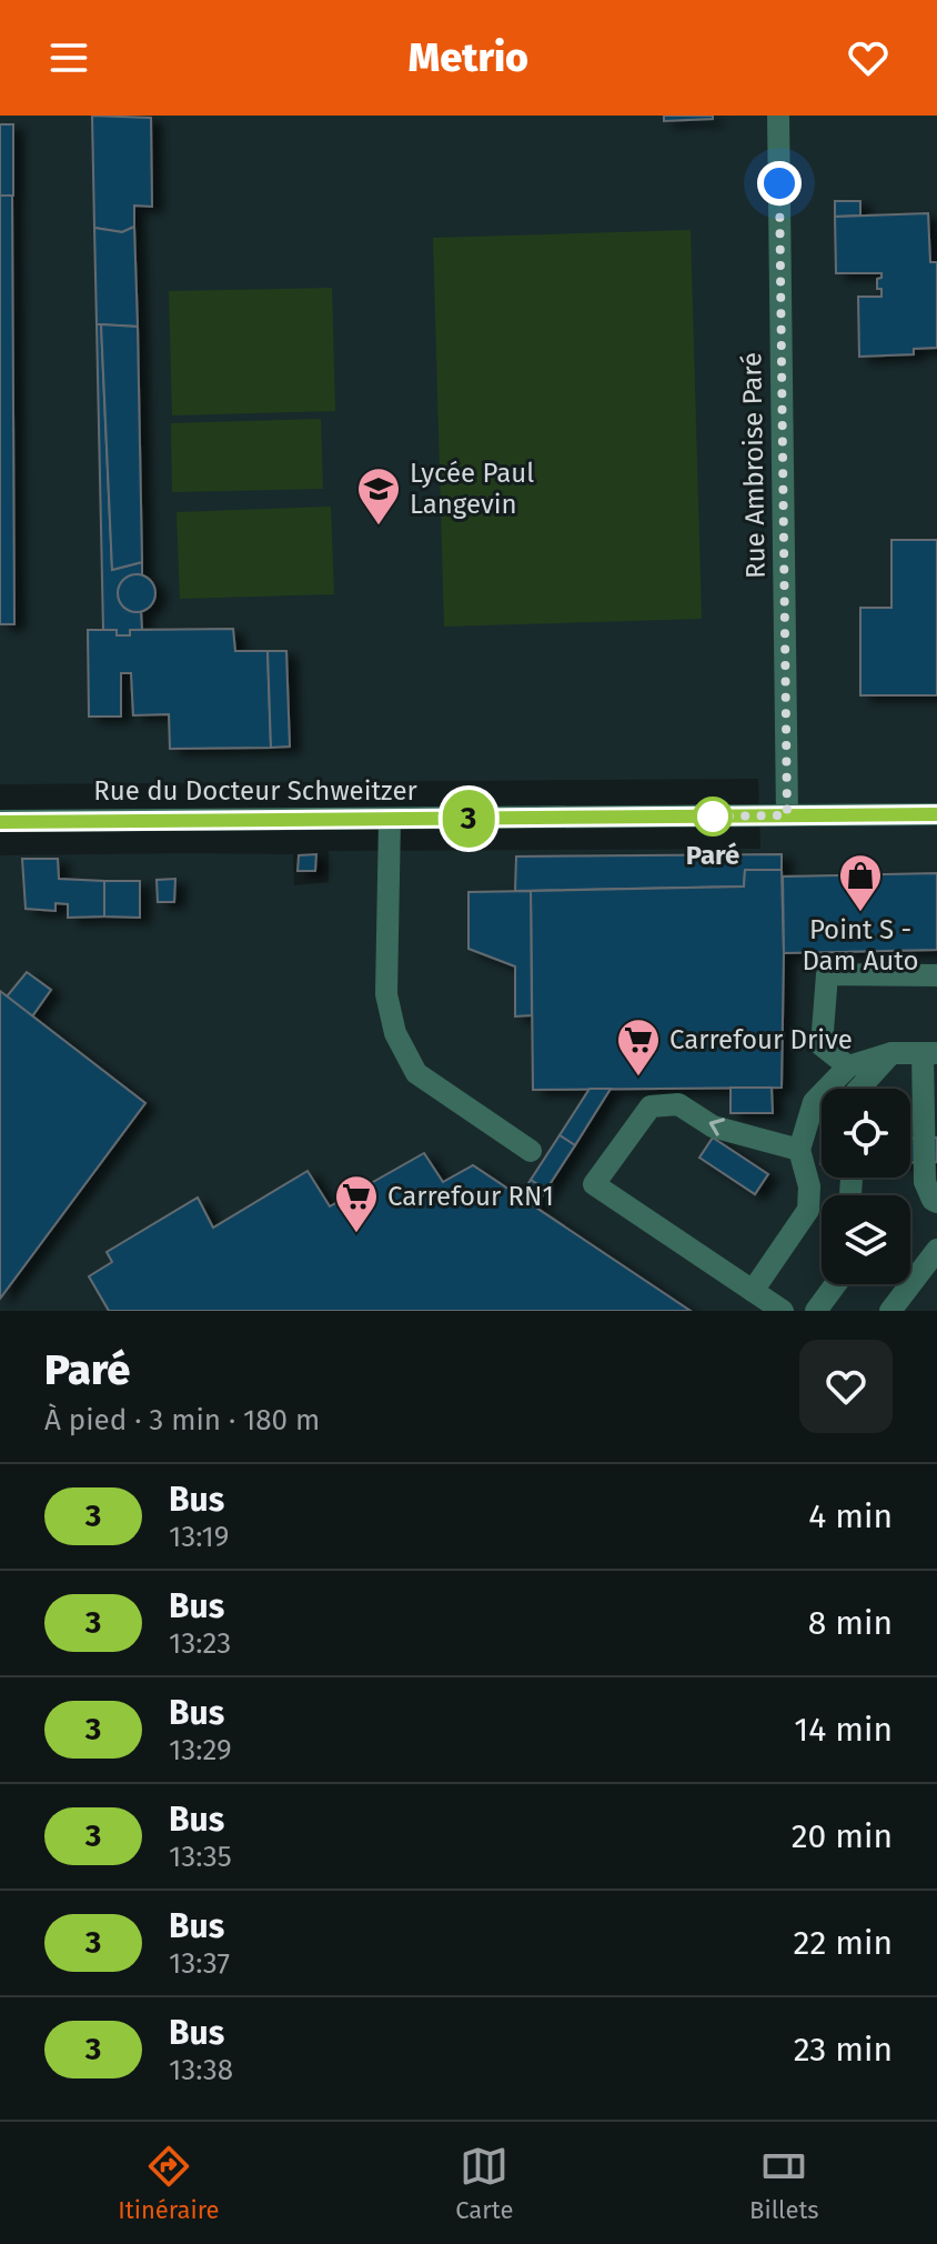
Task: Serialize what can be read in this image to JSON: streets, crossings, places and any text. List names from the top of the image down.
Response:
{
  "streets": {
    "street": ["Rue Ambroise Paré", "Rue du Docteur Schweitzer"]
  },
  "crossings": [
    ["Rue Ambroise Paré", "Rue du Docteur Schweitzer"]
  ],
  "places": {
    "school or university": ["Lycée Paul Langevin"],
    "other": ["Paré"],
    "shop": ["Point S - Dam Auto"],
    "supermarket": ["Carrefour Drive", "Carrefour RN1"]
  },
  "lines": ["bus line 3"],
  "page": {
    "header": "Metrio",
    "on_map": "3",
    "heading": ["Paré", "À pied · 3 min · 180 m"],
    "list": [
      {
        "mark": "3",
        "name": "Bus",
        "note": "13:19",
        "value": "4 min"
      },
      {
        "mark": "3",
        "name": "Bus",
        "note": "13:23",
        "value": "8 min"
      },
      {
        "mark": "3",
        "name": "Bus",
        "note": "13:29",
        "value": "14 min"
      },
      {
        "mark": "3",
        "name": "Bus",
        "note": "13:35",
        "value": "20 min"
      },
      {
        "mark": "3",
        "name": "Bus",
        "note": "13:37",
        "value": "22 min"
      },
      {
        "mark": "3",
        "name": "Bus",
        "note": "13:38",
        "value": "23 min"
      }
    ],
    "tabs": ["Itinéraire", "Carte", "Billets"]
  }
}
